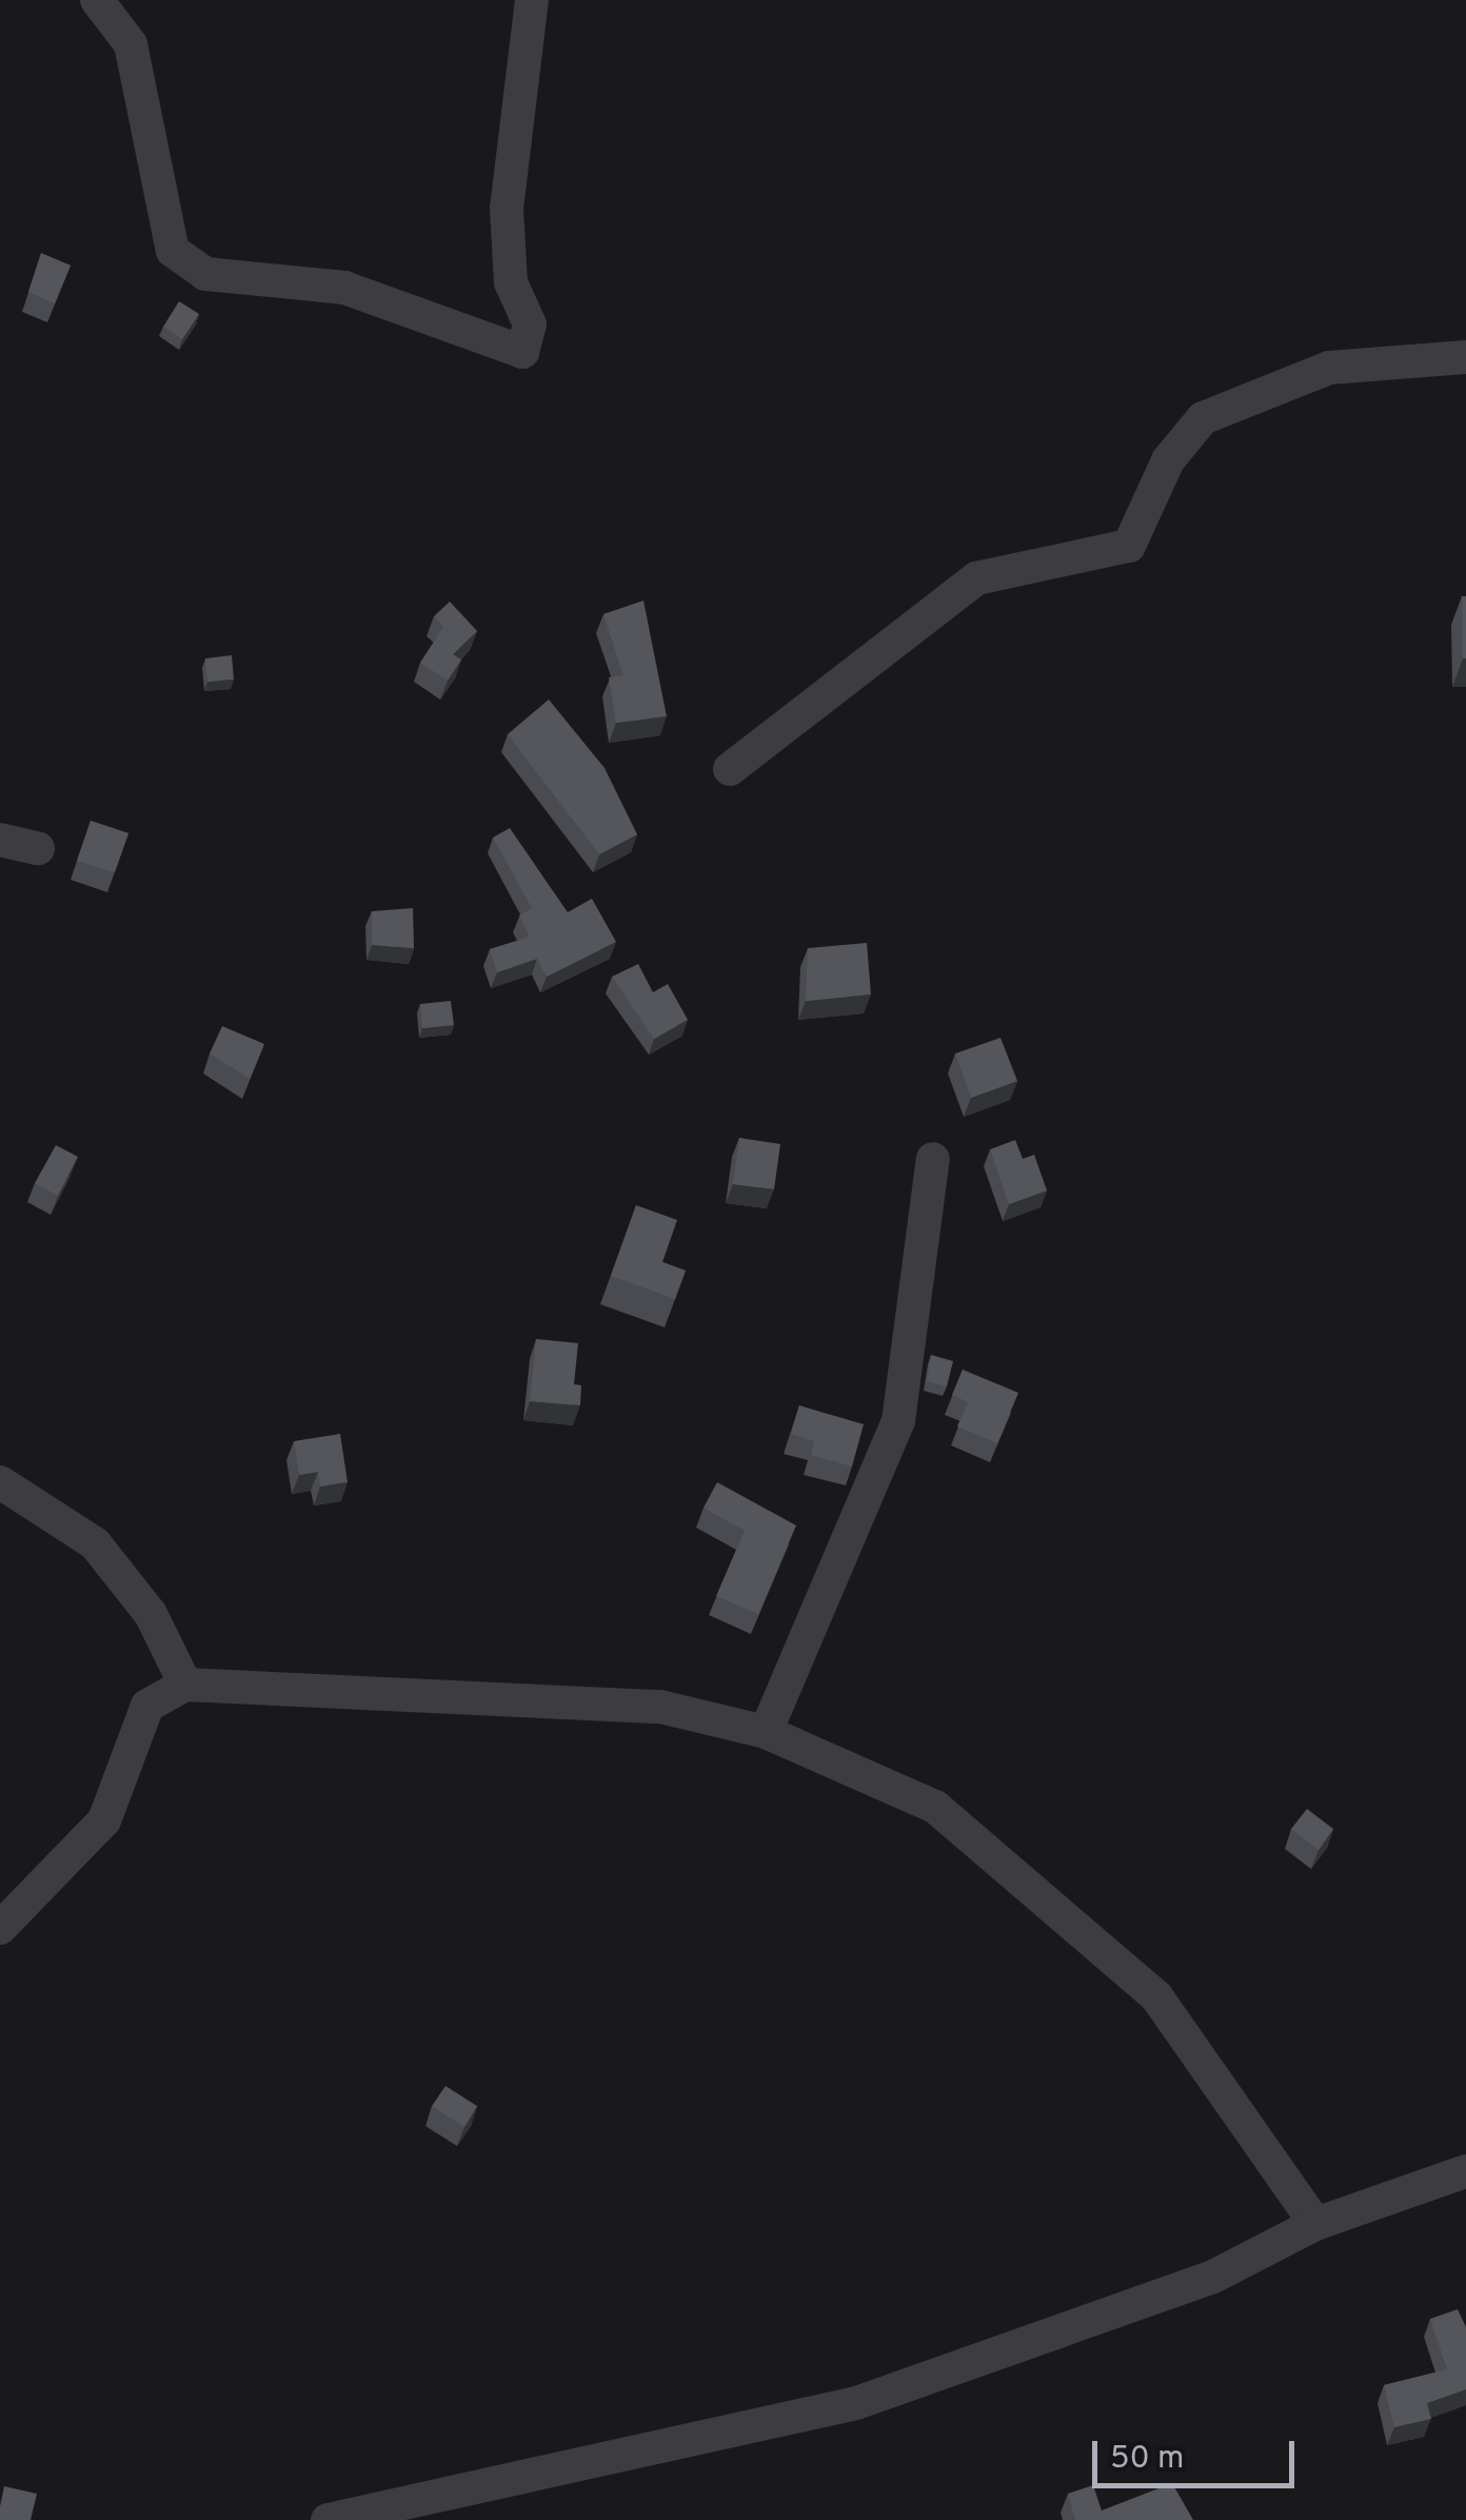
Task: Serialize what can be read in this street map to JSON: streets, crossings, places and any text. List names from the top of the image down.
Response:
{
  "scale_bar": "50 m"
}
